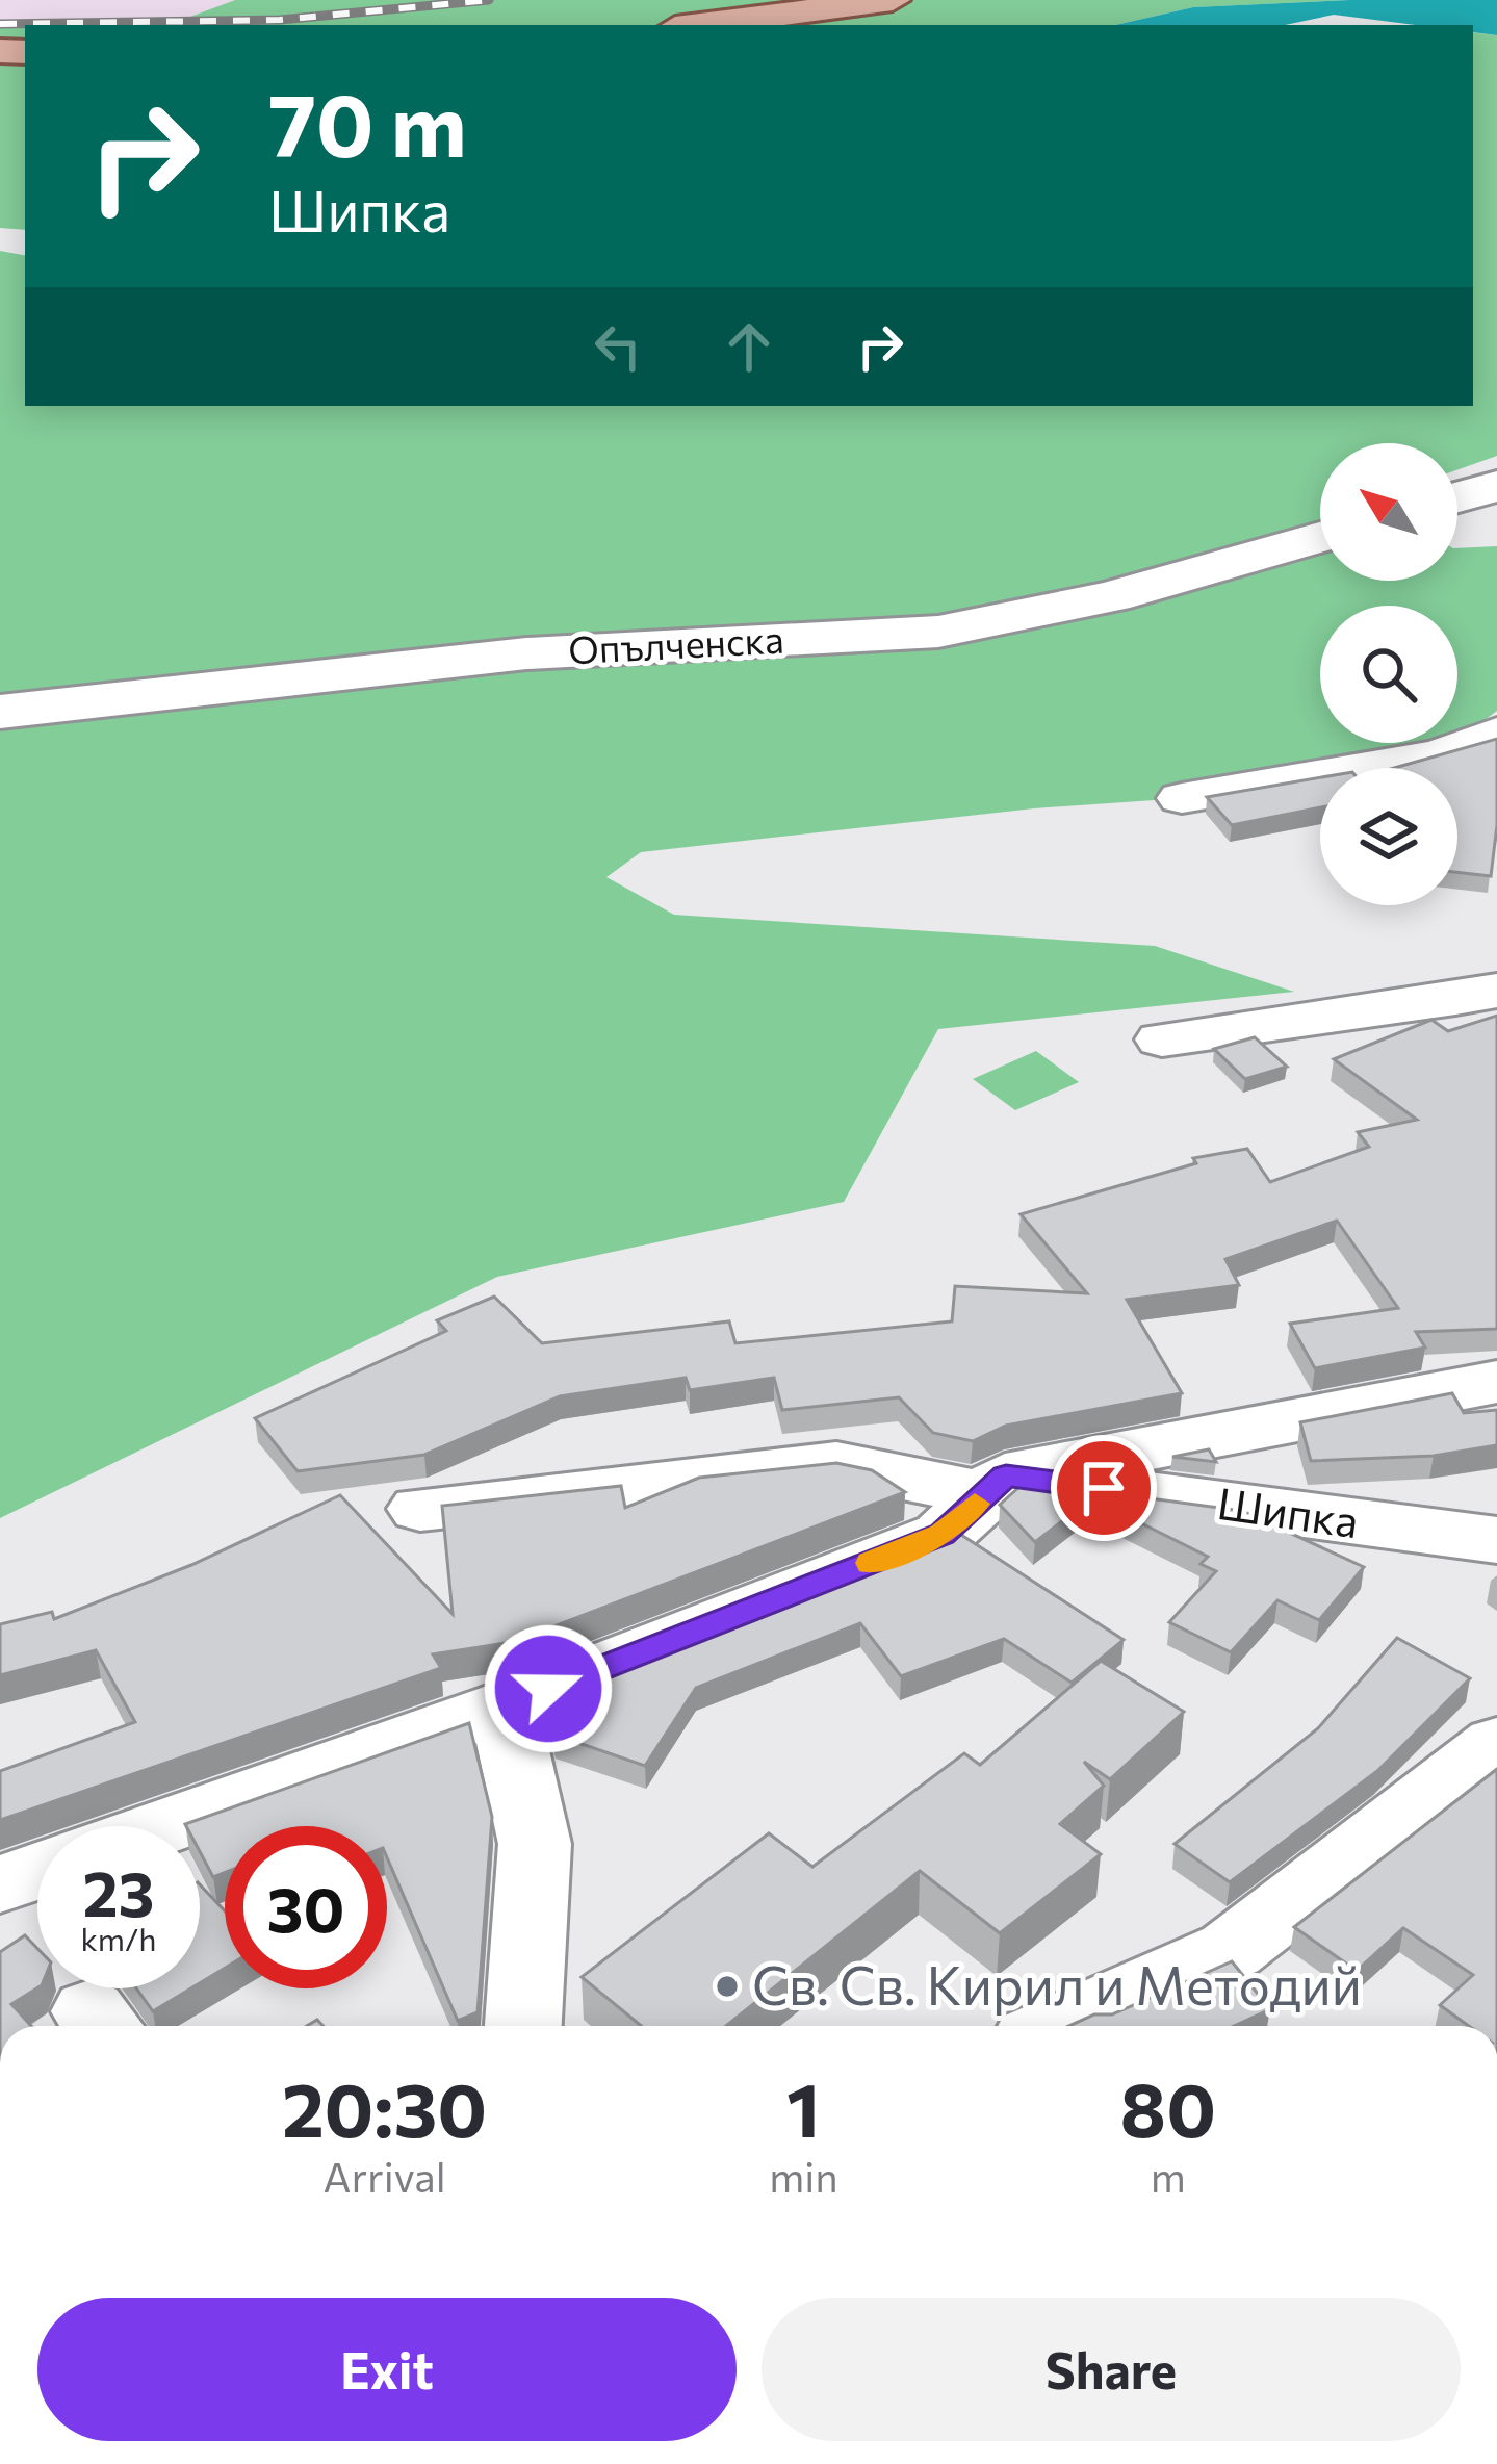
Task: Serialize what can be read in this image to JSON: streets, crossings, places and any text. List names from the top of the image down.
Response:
{
  "streets": {
    "street": ["Опълченска", "Шипка"]
  },
  "places": ["Св. Св. Кирил и Методий"],
  "north": "top left",
  "page": {
    "turn": ["70 m", "Шипка"],
    "speed": "23 km/h",
    "limit": "30",
    "eta": [
      "20:30",
      "Arrival",
      "1",
      "min",
      "80",
      "m"
    ],
    "buttons": ["Exit", "Share"]
  }
}
